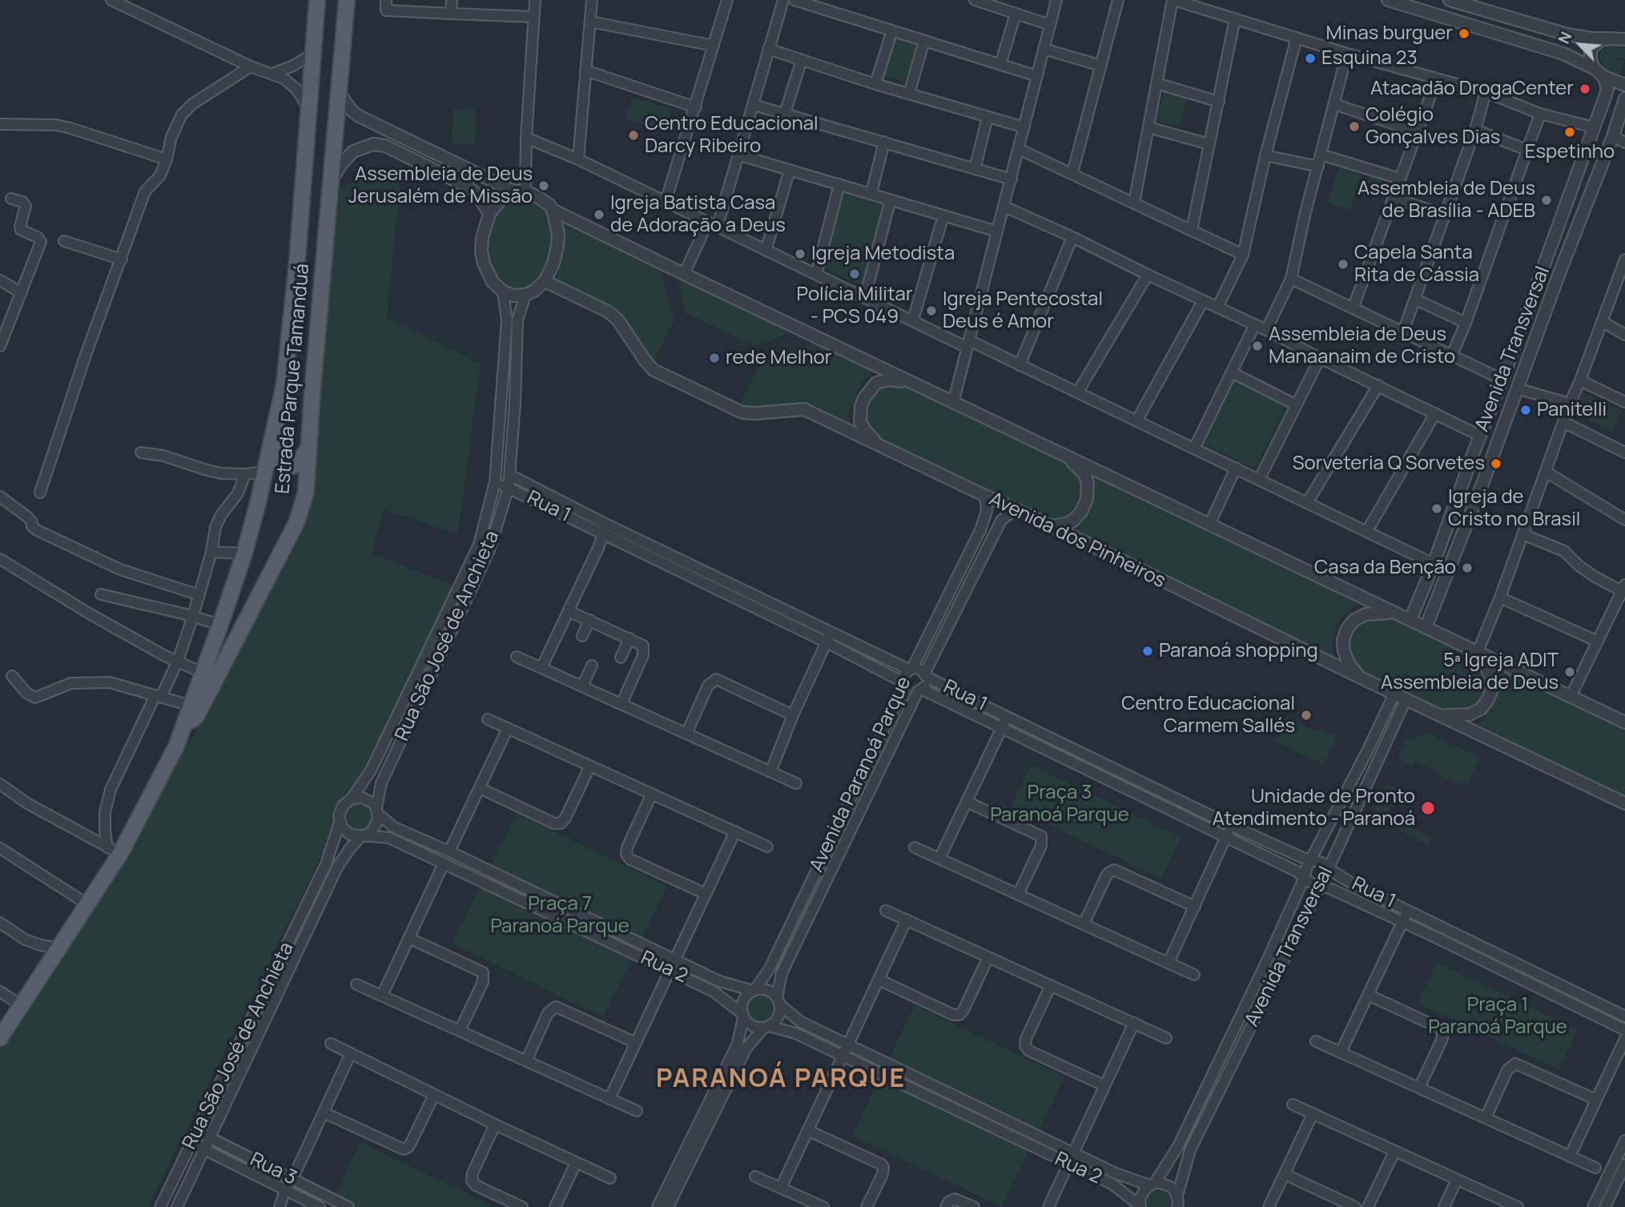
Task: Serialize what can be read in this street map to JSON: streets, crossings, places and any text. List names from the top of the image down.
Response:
{
  "streets": {
    "main road": ["Estrada Parque Tamanduá"],
    "street": [
      "Avenida Transversal",
      "Rua 1",
      "Avenida dos Pinheiros",
      "Rua São José de Anchieta",
      "Avenida Paranoá Parque",
      "Rua 2",
      "Rua 3"
    ]
  },
  "crossings": [
    ["Avenida Transversal", "Rua 1"],
    ["Avenida Transversal", "Avenida dos Pinheiros"],
    ["Avenida Transversal", "Rua 2"],
    ["Rua 1", "Rua São José de Anchieta"],
    ["Rua 1", "Avenida Paranoá Parque"],
    ["Avenida dos Pinheiros", "Rua São José de Anchieta"],
    ["Avenida dos Pinheiros", "Avenida Paranoá Parque"],
    ["Rua São José de Anchieta", "Rua 2"],
    ["Rua São José de Anchieta", "Rua 3"],
    ["Avenida Paranoá Parque", "Rua 2"]
  ],
  "districts": ["PARANOÁ PARQUE"],
  "parks": ["Praça 3 Paranoá Parque", "Praça 7 Paranoá Parque", "Praça 1 Paranoá Parque"],
  "places": [
    "Minas burguer",
    "Esquina 23",
    "Atacadão DrogaCenter",
    "Colégio Gonçalves Dias",
    "Espetinho",
    "Centro Educacional Darcy Ribeiro",
    "Assembleia de Deus Jerusalém de Missão",
    "Assembleia de Deus de Brasília - ADEB",
    "Igreja Batista Casa de Adoração a Deus",
    "Igreja Metodista",
    "Capela Santa Rita de Cássia",
    "Polícia Militar - PCS 049",
    "Igreja Pentecostal Deus é Amor",
    "Assembleia de Deus Manaanaim de Cristo",
    "rede Melhor",
    "Panitelli",
    "Sorveteria Q Sorvetes",
    "Igreja de Cristo no Brasil",
    "Casa da Benção",
    "Paranoá shopping",
    "5ª Igreja ADIT Assembleia de Deus",
    "Centro Educacional Carmem Sallés",
    "Unidade de Pronto Atendimento - Paranoá"
  ],
  "north": "top left"
}
